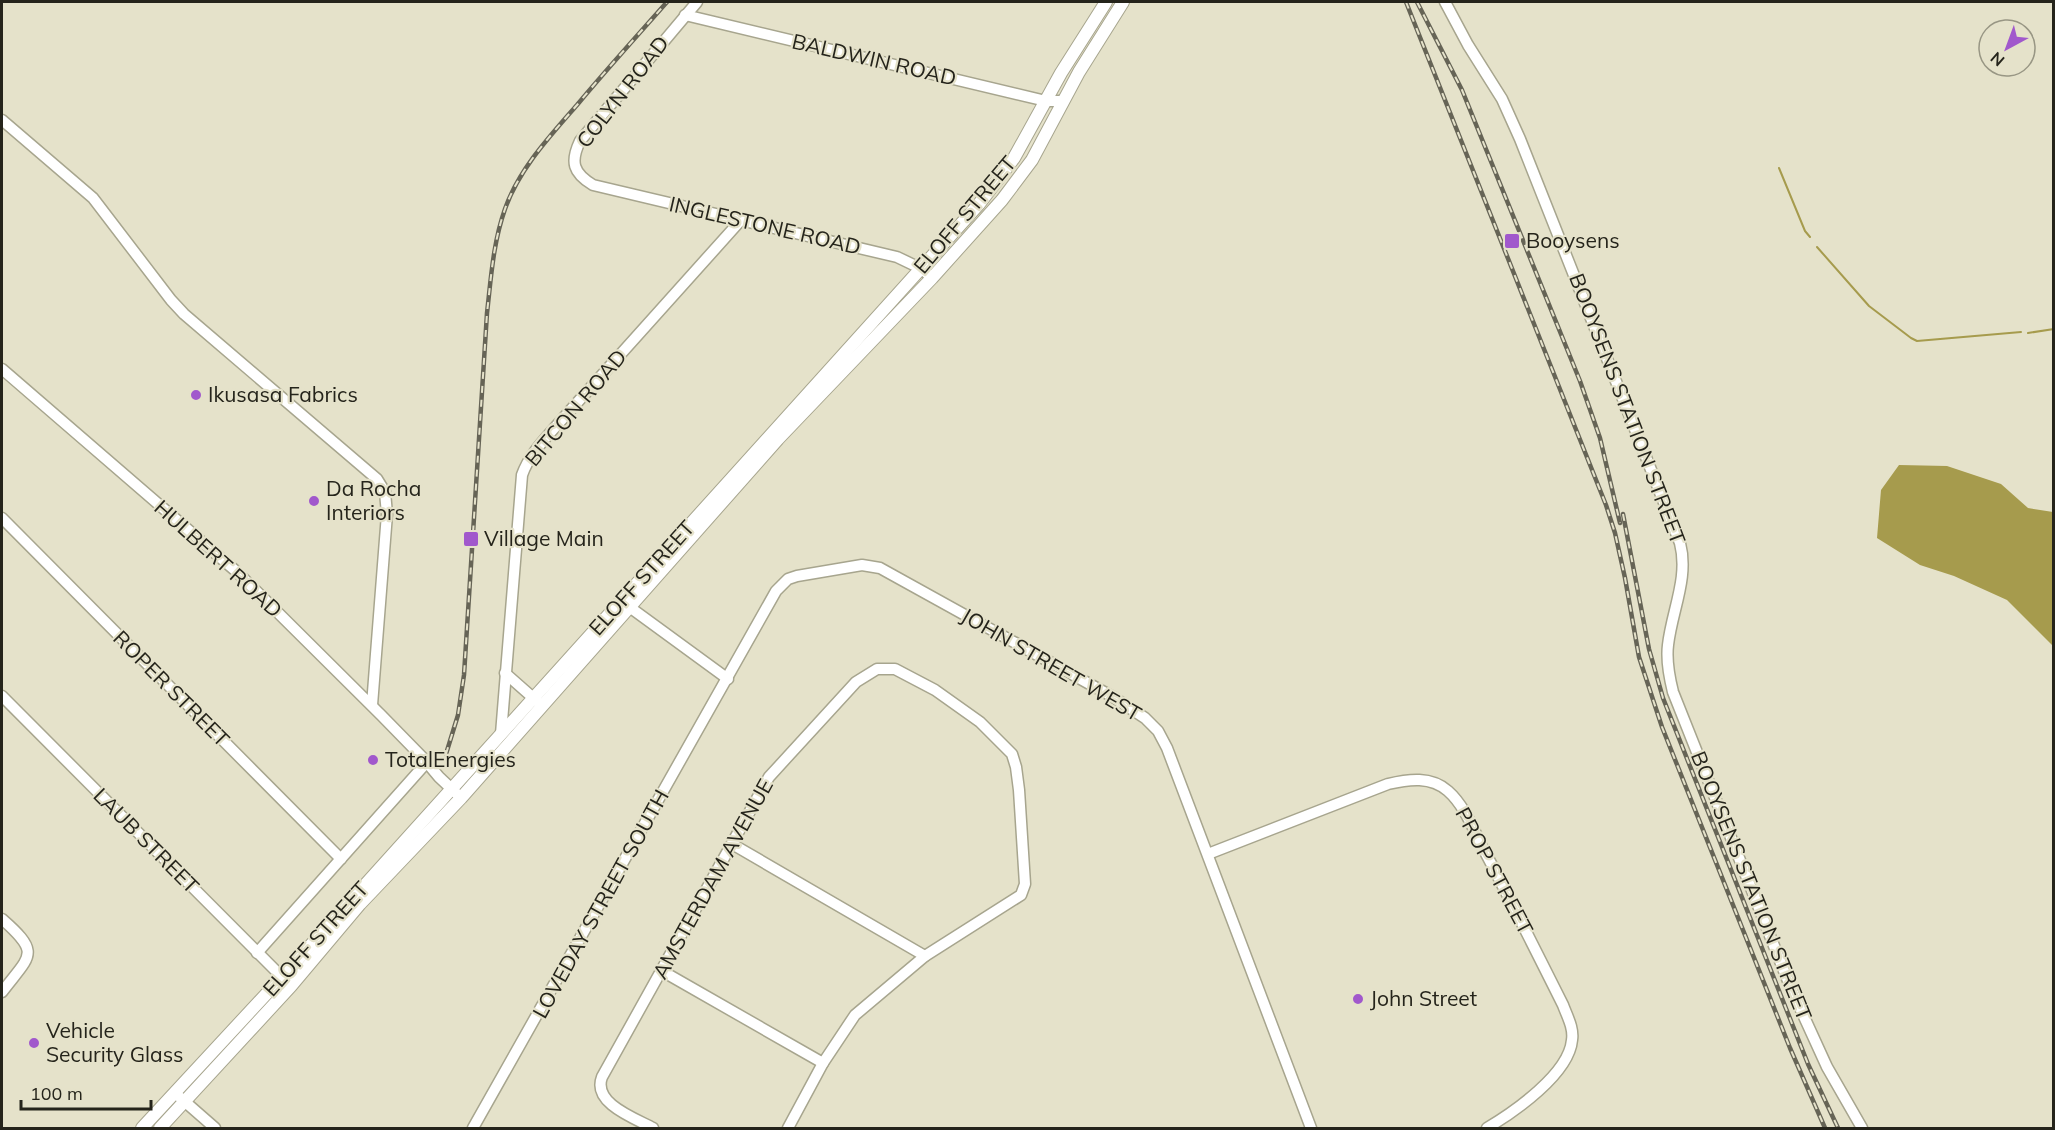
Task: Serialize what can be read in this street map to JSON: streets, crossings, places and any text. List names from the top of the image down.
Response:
{
  "streets": {
    "street": [
      "BALDWIN ROAD",
      "COLYN ROAD",
      "ELOFF STREET",
      "INGLESTONE ROAD",
      "BITCON ROAD",
      "BOOYSENS STATION STREET",
      "HULBERT ROAD",
      "JOHN STREET WEST",
      "ROPER STREET",
      "LAUB STREET",
      "PROP STREET",
      "AMSTERDAM AVENUE",
      "LOVEDAY STREET SOUTH"
    ]
  },
  "crossings": [
    ["BALDWIN ROAD", "COLYN ROAD"],
    ["BALDWIN ROAD", "ELOFF STREET"],
    ["COLYN ROAD", "INGLESTONE ROAD"],
    ["ELOFF STREET", "INGLESTONE ROAD"],
    ["ELOFF STREET", "BITCON ROAD"],
    ["ELOFF STREET", "HULBERT ROAD"],
    ["ELOFF STREET", "LAUB STREET"],
    ["INGLESTONE ROAD", "BITCON ROAD"],
    ["JOHN STREET WEST", "PROP STREET"],
    ["JOHN STREET WEST", "LOVEDAY STREET SOUTH"]
  ],
  "places": {
    "transit": ["Booysens", "Village Main"],
    "other": [
      "Ikusasa Fabrics",
      "Da Rocha Interiors",
      "TotalEnergies",
      "John Street",
      "Vehicle Security Glass"
    ]
  },
  "scale_bar": "100 m",
  "north": "bottom left"
}
